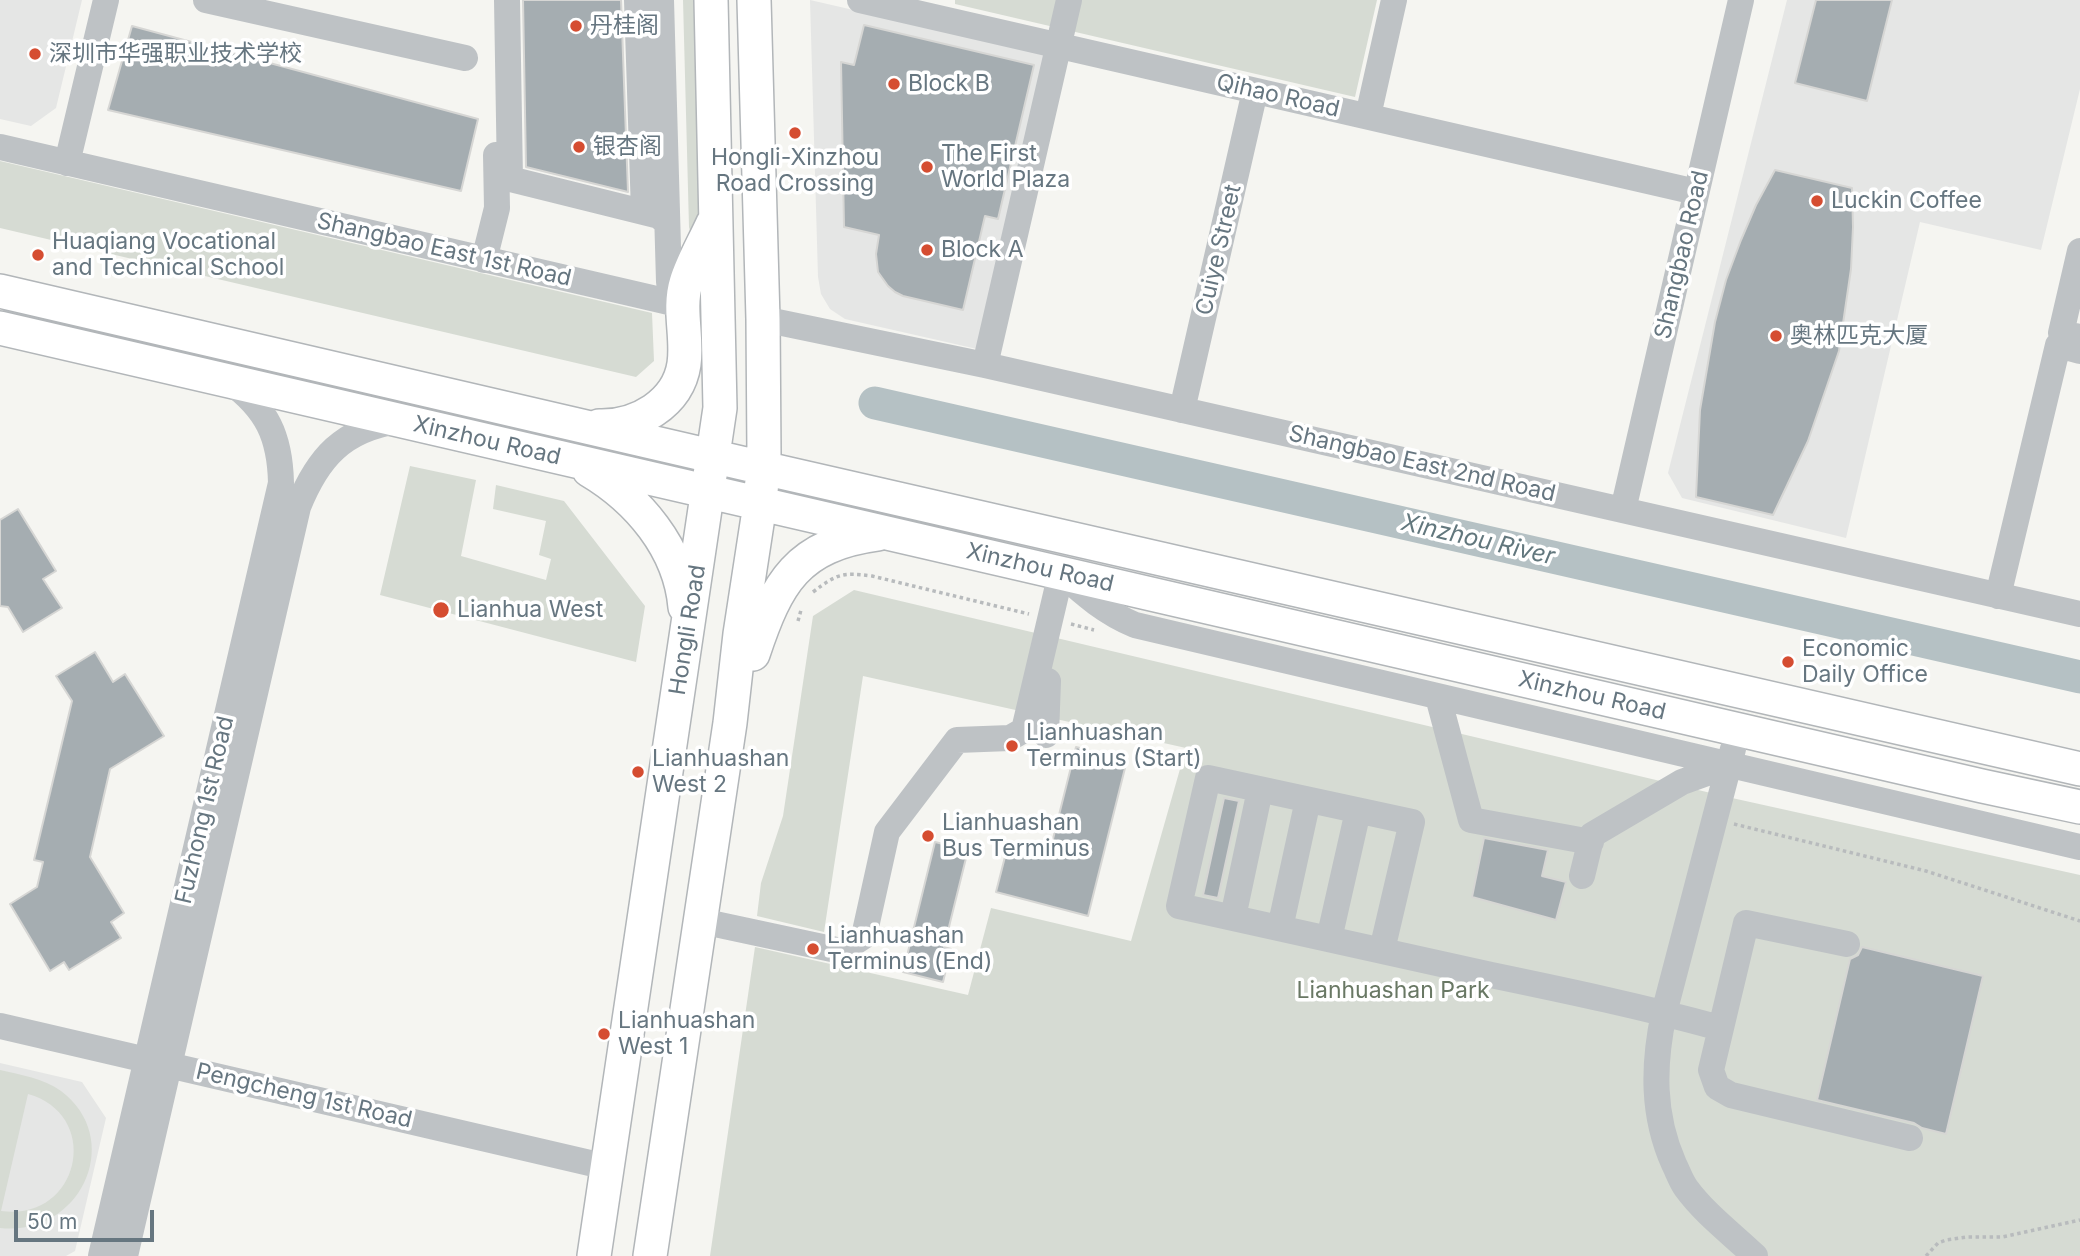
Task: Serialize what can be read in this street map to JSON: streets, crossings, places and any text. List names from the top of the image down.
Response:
{
  "streets": {
    "main road": ["Xinzhou Road", "Hongli Road"],
    "street": [
      "Qihao Road",
      "Shangbao East 1st Road",
      "Cuiye Street",
      "Shangbao Road",
      "Shangbao East 2nd Road",
      "Fuzhong 1st Road",
      "Pengcheng 1st Road"
    ]
  },
  "crossings": [
    ["Qihao Road", "Cuiye Street"],
    ["Qihao Road", "Shangbao Road"],
    ["Cuiye Street", "Shangbao East 2nd Road"],
    ["Shangbao Road", "Shangbao East 2nd Road"],
    ["Xinzhou Road", "Hongli Road"],
    ["Xinzhou Road", "Fuzhong 1st Road"],
    ["Hongli Road", "Pengcheng 1st Road"],
    ["Fuzhong 1st Road", "Pengcheng 1st Road"]
  ],
  "water": ["Xinzhou River"],
  "parks": ["Lianhuashan Park"],
  "places": [
    "丹桂阁",
    "深圳市华强职业技术学校",
    "Block B",
    "Hongli-Xinzhou Road Crossing",
    "银杏阁",
    "The First World Plaza",
    "Luckin Coffee",
    "Block A",
    "Huaqiang Vocational and Technical School",
    "奥林匹克大厦",
    "Lianhua West",
    "Economic Daily Office",
    "Lianhuashan Terminus (Start)",
    "Lianhuashan West 2",
    "Lianhuashan Bus Terminus",
    "Lianhuashan Terminus (End)",
    "Lianhuashan West 1"
  ],
  "scale_bar": "50 m"
}
